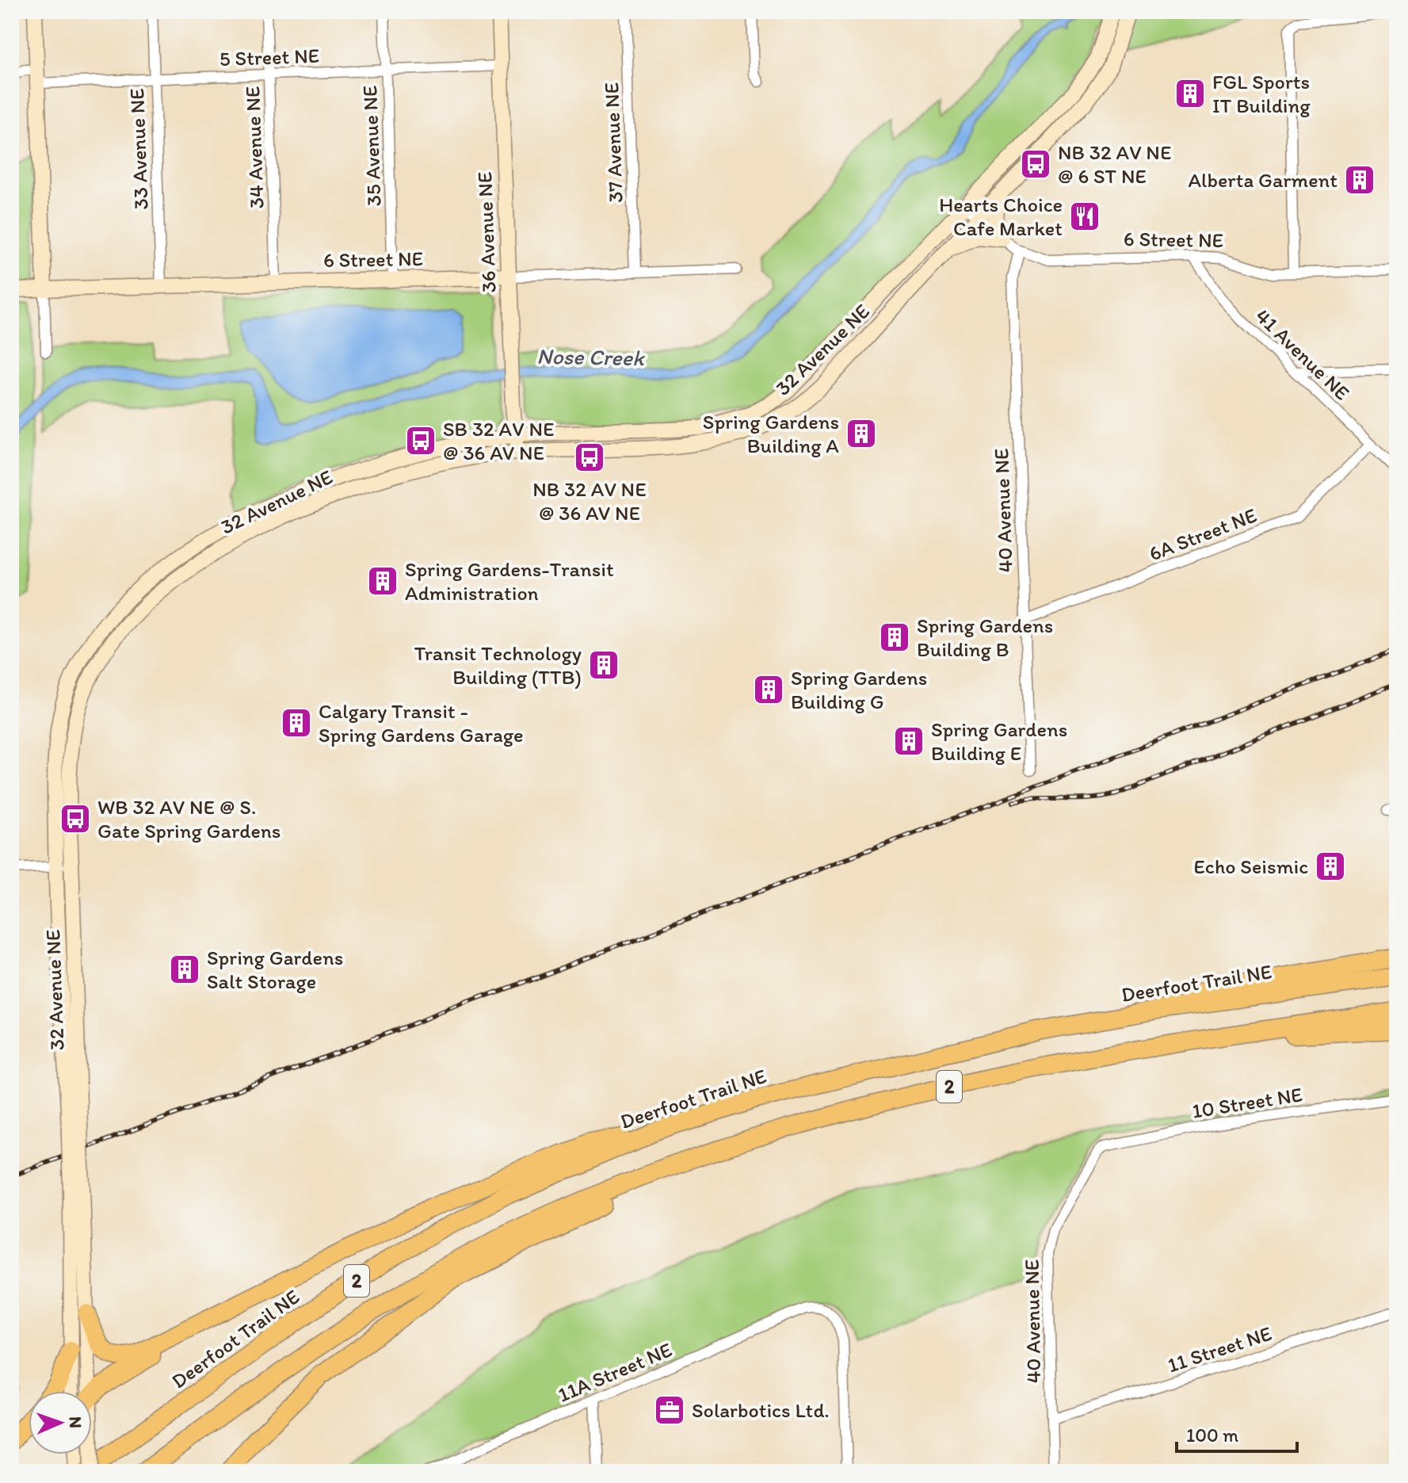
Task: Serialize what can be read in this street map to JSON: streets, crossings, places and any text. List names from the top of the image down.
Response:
{
  "streets": {
    "highway": ["Deerfoot Trail NE", "2"],
    "main road": ["36 Avenue NE", "6 Street NE", "32 Avenue NE"],
    "street": [
      "5 Street NE",
      "37 Avenue NE",
      "35 Avenue NE",
      "34 Avenue NE",
      "33 Avenue NE",
      "41 Avenue NE",
      "40 Avenue NE",
      "6A Street NE",
      "10 Street NE",
      "11 Street NE",
      "11A Street NE"
    ]
  },
  "crossings": [
    ["5 Street NE", "35 Avenue NE"],
    ["5 Street NE", "34 Avenue NE"],
    ["5 Street NE", "33 Avenue NE"],
    ["5 Street NE", "36 Avenue NE"],
    ["37 Avenue NE", "6 Street NE"],
    ["35 Avenue NE", "6 Street NE"],
    ["34 Avenue NE", "6 Street NE"],
    ["33 Avenue NE", "6 Street NE"],
    ["36 Avenue NE", "6 Street NE"],
    ["36 Avenue NE", "32 Avenue NE"],
    ["6 Street NE", "32 Avenue NE"],
    ["6 Street NE", "41 Avenue NE"],
    ["6 Street NE", "40 Avenue NE"],
    ["41 Avenue NE", "6A Street NE"],
    ["40 Avenue NE", "6A Street NE"],
    ["40 Avenue NE", "10 Street NE"],
    ["40 Avenue NE", "11 Street NE"]
  ],
  "water": ["Nose Creek"],
  "places": {
    "building": [
      "FGL Sports IT Building",
      "Alberta Garment",
      "Spring Gardens Building A",
      "Spring Gardens-Transit Administration",
      "Spring Gardens Building B",
      "Transit Technology Building (TTB)",
      "Spring Gardens Building G",
      "Calgary Transit - Spring Gardens Garage",
      "Spring Gardens Building E",
      "Echo Seismic",
      "Spring Gardens Salt Storage"
    ],
    "bus stop": [
      "NB 32 AV NE @ 6 ST NE",
      "SB 32 AV NE @ 36 AV NE",
      "NB 32 AV NE @ 36 AV NE",
      "WB 32 AV NE @ S. Gate Spring Gardens"
    ],
    "restaurant": ["Hearts Choice Cafe Market"],
    "office": ["Solarbotics Ltd."]
  },
  "scale_bar": "100 m",
  "north": "right"
}
